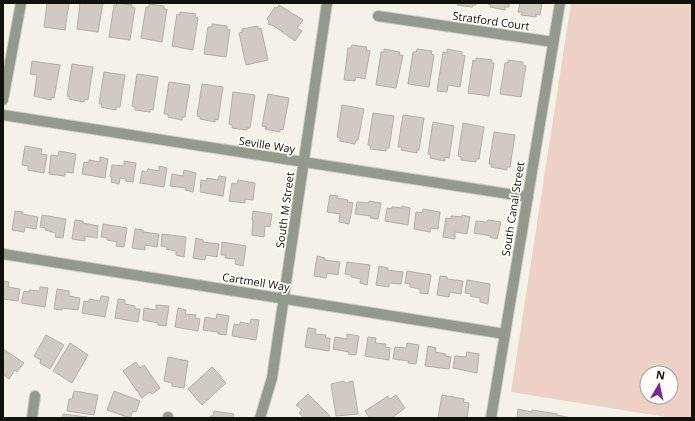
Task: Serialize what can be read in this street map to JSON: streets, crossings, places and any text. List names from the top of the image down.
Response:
{
  "streets": {
    "street": [
      "Stratford Court",
      "Seville Way",
      "South Canal Street",
      "South M Street",
      "Cartmell Way"
    ]
  },
  "crossings": [
    ["Stratford Court", "South Canal Street"],
    ["Seville Way", "South Canal Street"],
    ["Seville Way", "South M Street"],
    ["South Canal Street", "Cartmell Way"],
    ["South M Street", "Cartmell Way"]
  ],
  "north": "top"
}
